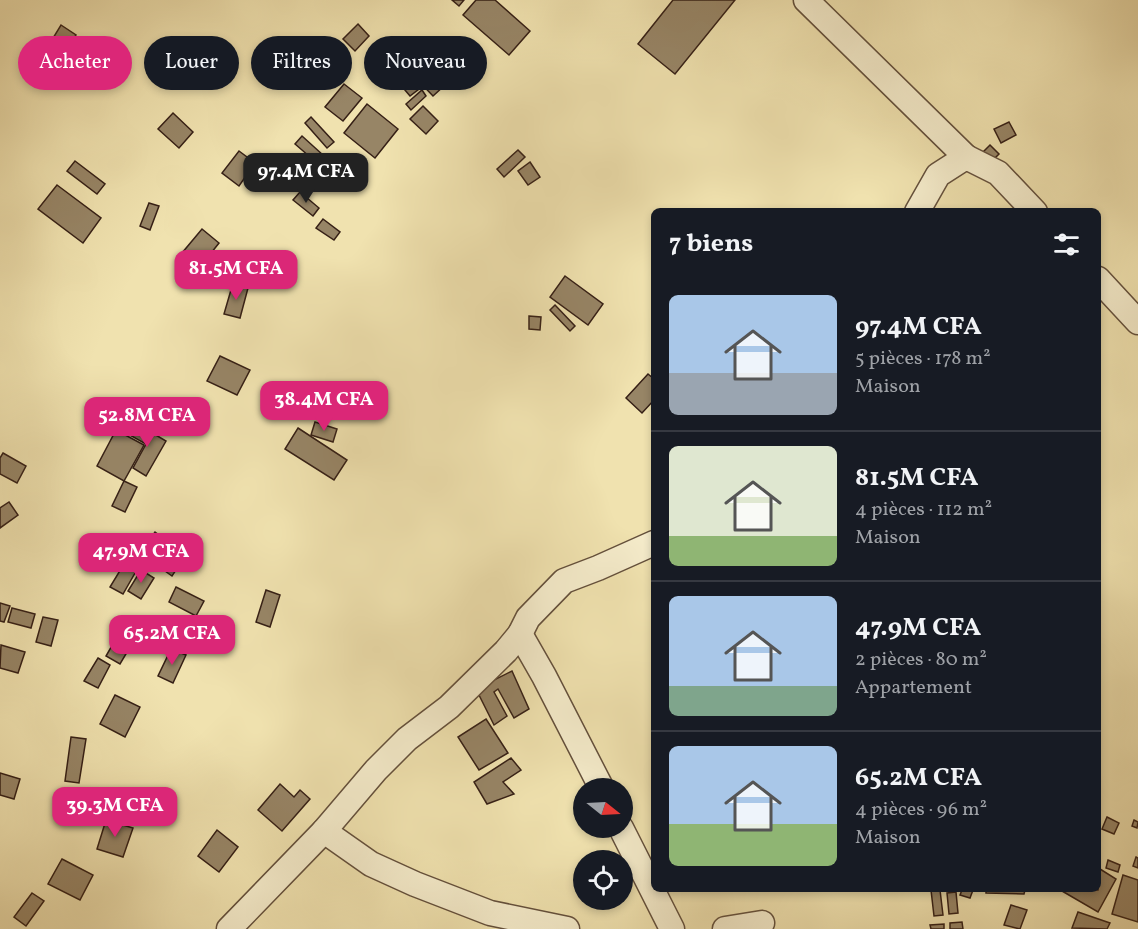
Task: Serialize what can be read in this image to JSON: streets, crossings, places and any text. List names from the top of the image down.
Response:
{
  "north": "right",
  "page": {
    "chip": [
      "Acheter",
      "Louer",
      "Filtres",
      "Nouveau"
    ],
    "price": [
      "97.4M CFA",
      "81.5M CFA",
      "38.4M CFA",
      "52.8M CFA",
      "47.9M CFA",
      "65.2M CFA",
      "39.3M CFA"
    ],
    "heading": "7 biens",
    "list": [
      {
        "name": "97.4M CFA",
        "note": "5 pièces · 178 m² · Maison"
      },
      {
        "name": "81.5M CFA",
        "note": "4 pièces · 112 m² · Maison"
      },
      {
        "name": "47.9M CFA",
        "note": "2 pièces · 80 m² · Appartement"
      },
      {
        "name": "65.2M CFA",
        "note": "4 pièces · 96 m² · Maison"
      }
    ]
  }
}
